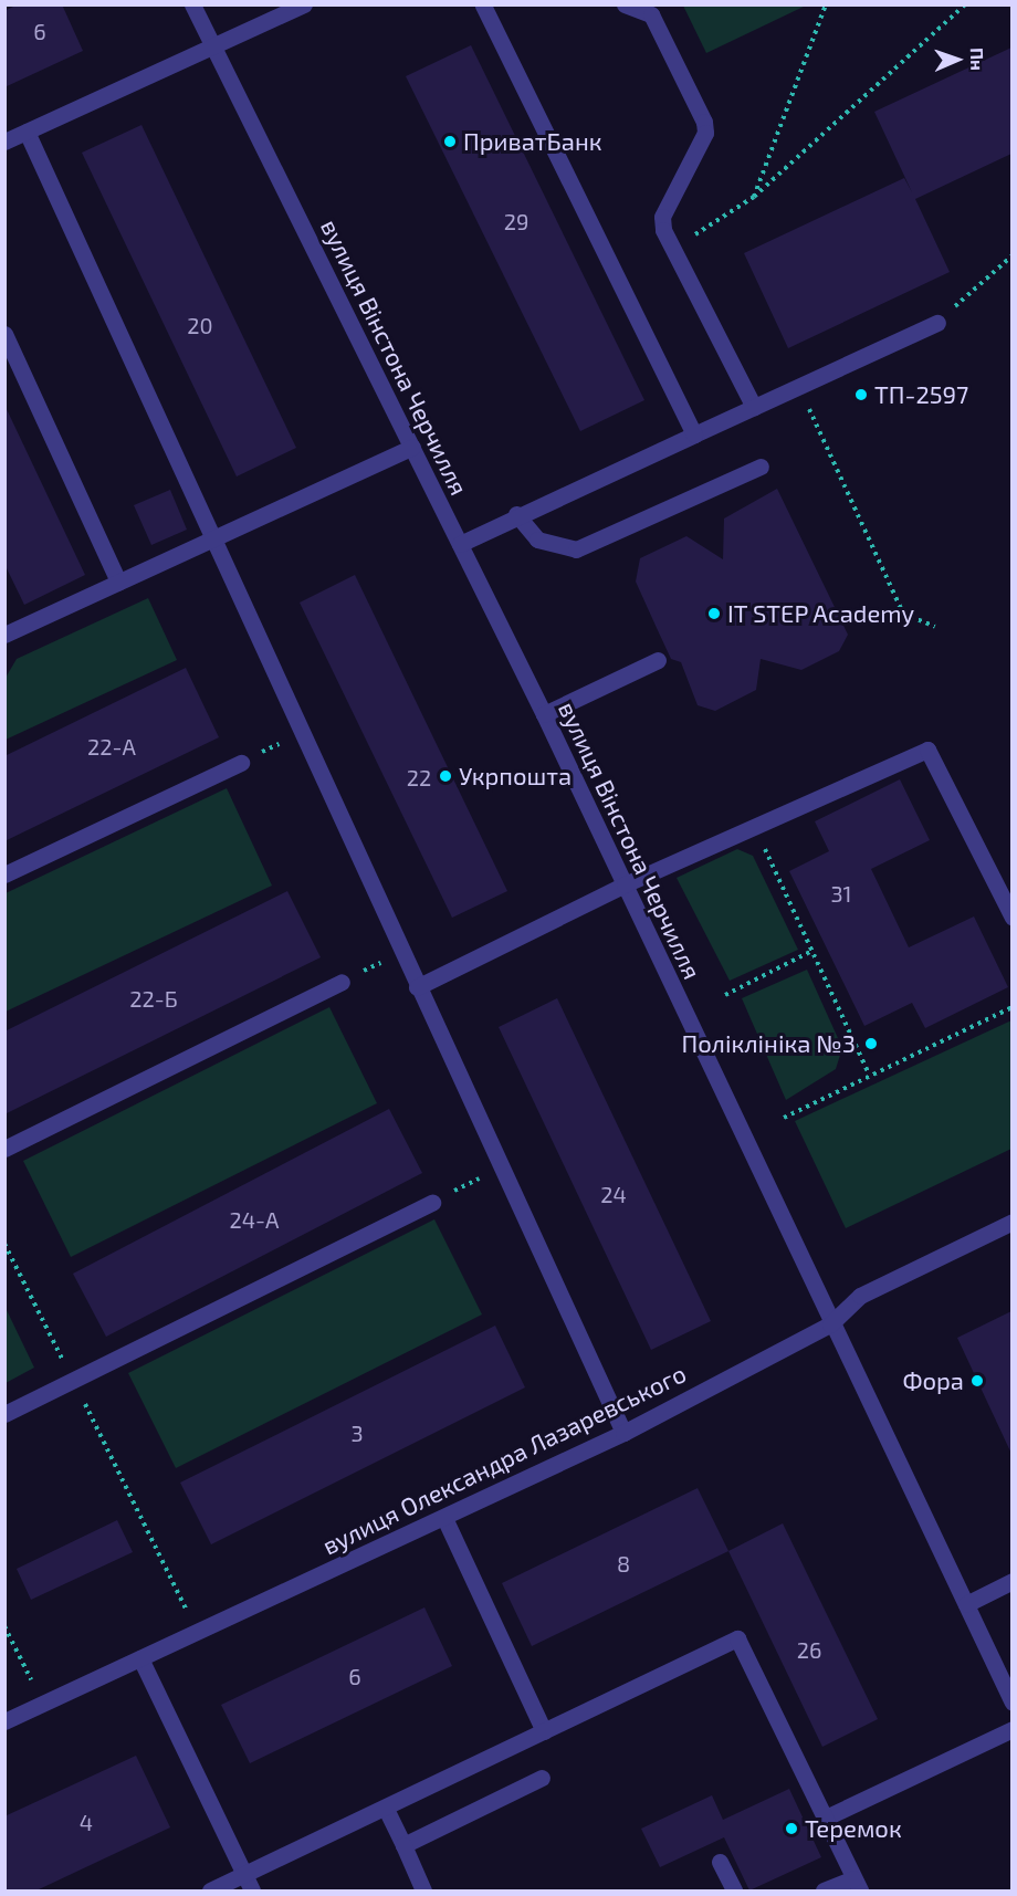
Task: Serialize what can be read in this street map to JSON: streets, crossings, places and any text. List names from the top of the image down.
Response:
{
  "streets": {
    "street": ["вулиця Вінстона Черчилля", "вулиця Олександра Лазаревського"]
  },
  "crossings": [
    ["вулиця Вінстона Черчилля", "вулиця Олександра Лазаревського"]
  ],
  "places": [
    "ПриватБанк",
    "ТП-2597",
    "IT STEP Academy",
    "Укрпошта",
    "Поліклініка №3",
    "Фора",
    "Теремок"
  ],
  "house_numbers": [
    "6",
    "29",
    "20",
    "22-А",
    "22",
    "31",
    "22-Б",
    "24",
    "24-А",
    "3",
    "8",
    "26",
    "6",
    "4"
  ],
  "north": "right"
}
